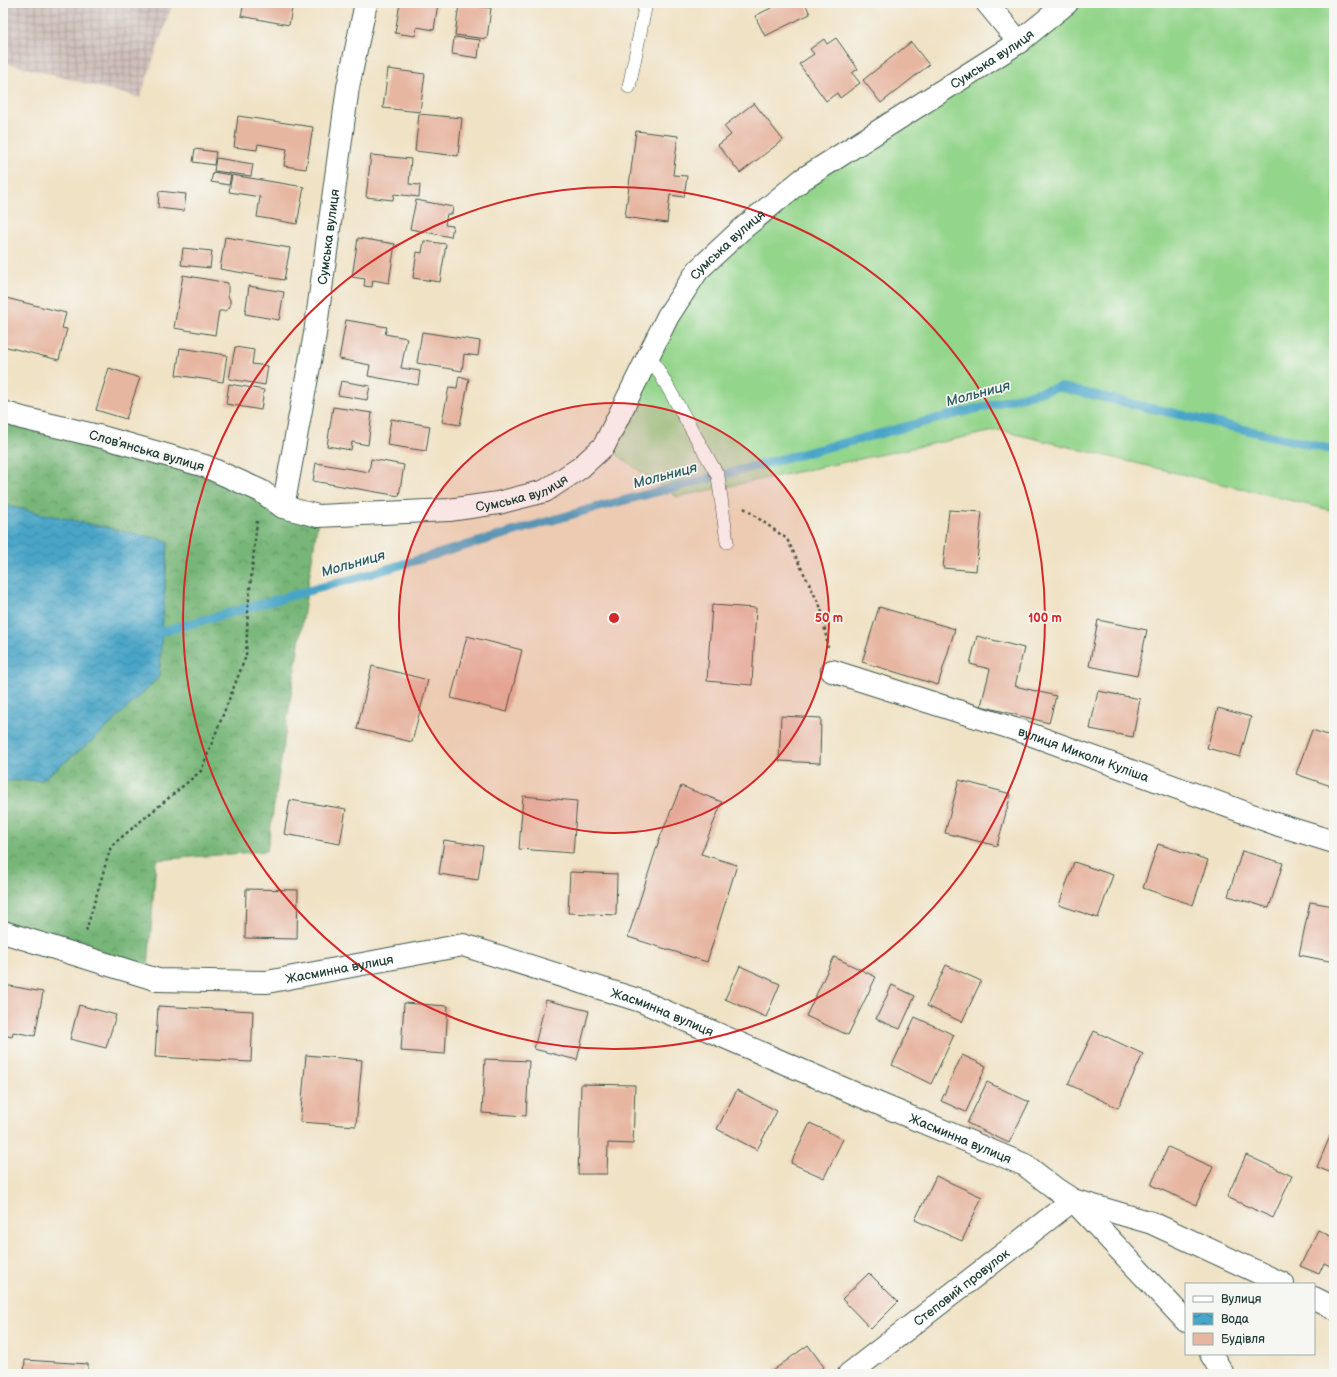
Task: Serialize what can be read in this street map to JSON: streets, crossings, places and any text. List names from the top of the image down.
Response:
{
  "streets": {
    "street": [
      "Сумська вулиця",
      "Словʼянська вулиця",
      "вулиця Миколи Куліша",
      "Жасминна вулиця",
      "Степовий провулок"
    ]
  },
  "crossings": [
    ["Сумська вулиця", "Словʼянська вулиця"],
    ["Жасминна вулиця", "Степовий провулок"]
  ],
  "water": ["Мольниця"],
  "legend": ["Вулиця", "Вода", "Будівля"],
  "rings": ["50 m", "100 m"]
}
